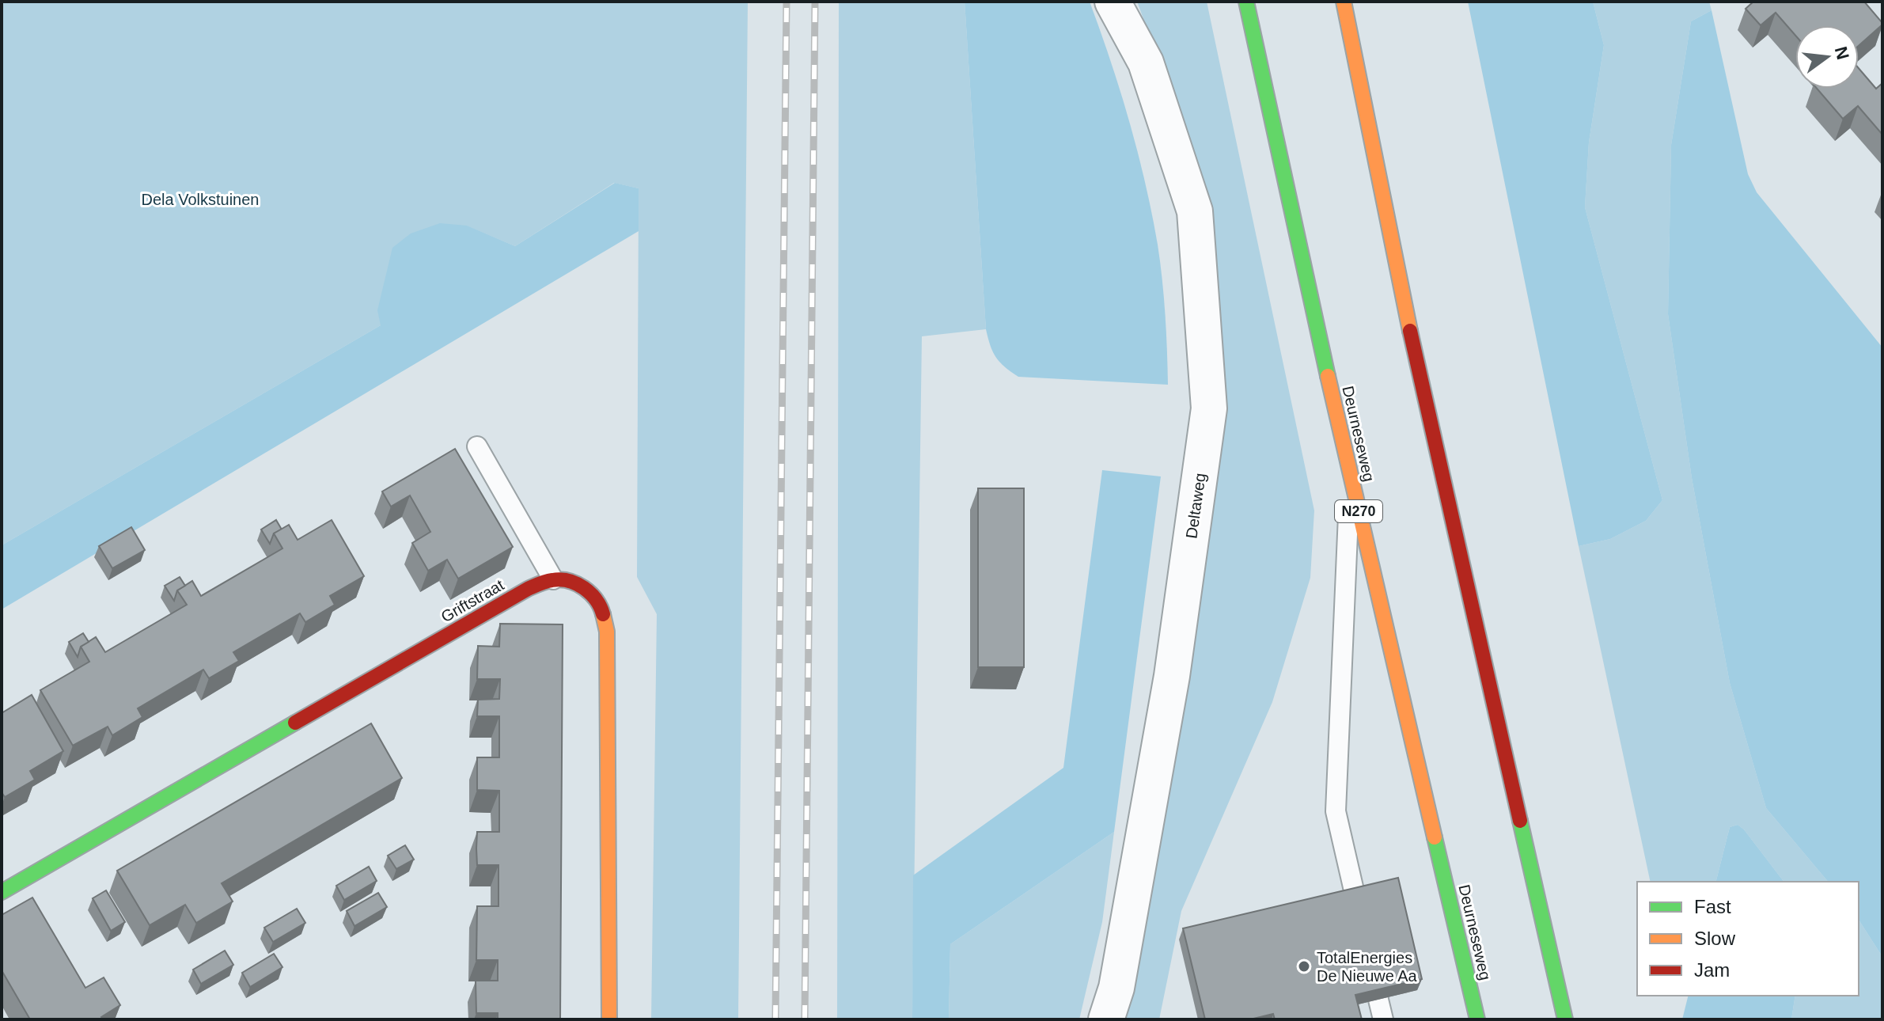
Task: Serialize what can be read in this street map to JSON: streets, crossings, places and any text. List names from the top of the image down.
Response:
{
  "streets": {
    "main road": ["Deurneseweg", "N270", "Griftstraat"],
    "street": ["Deltaweg"]
  },
  "parks": ["Dela Volkstuinen"],
  "places": ["TotalEnergies De Nieuwe Aa"],
  "legend": ["Fast", "Slow", "Jam"],
  "north": "right"
}
